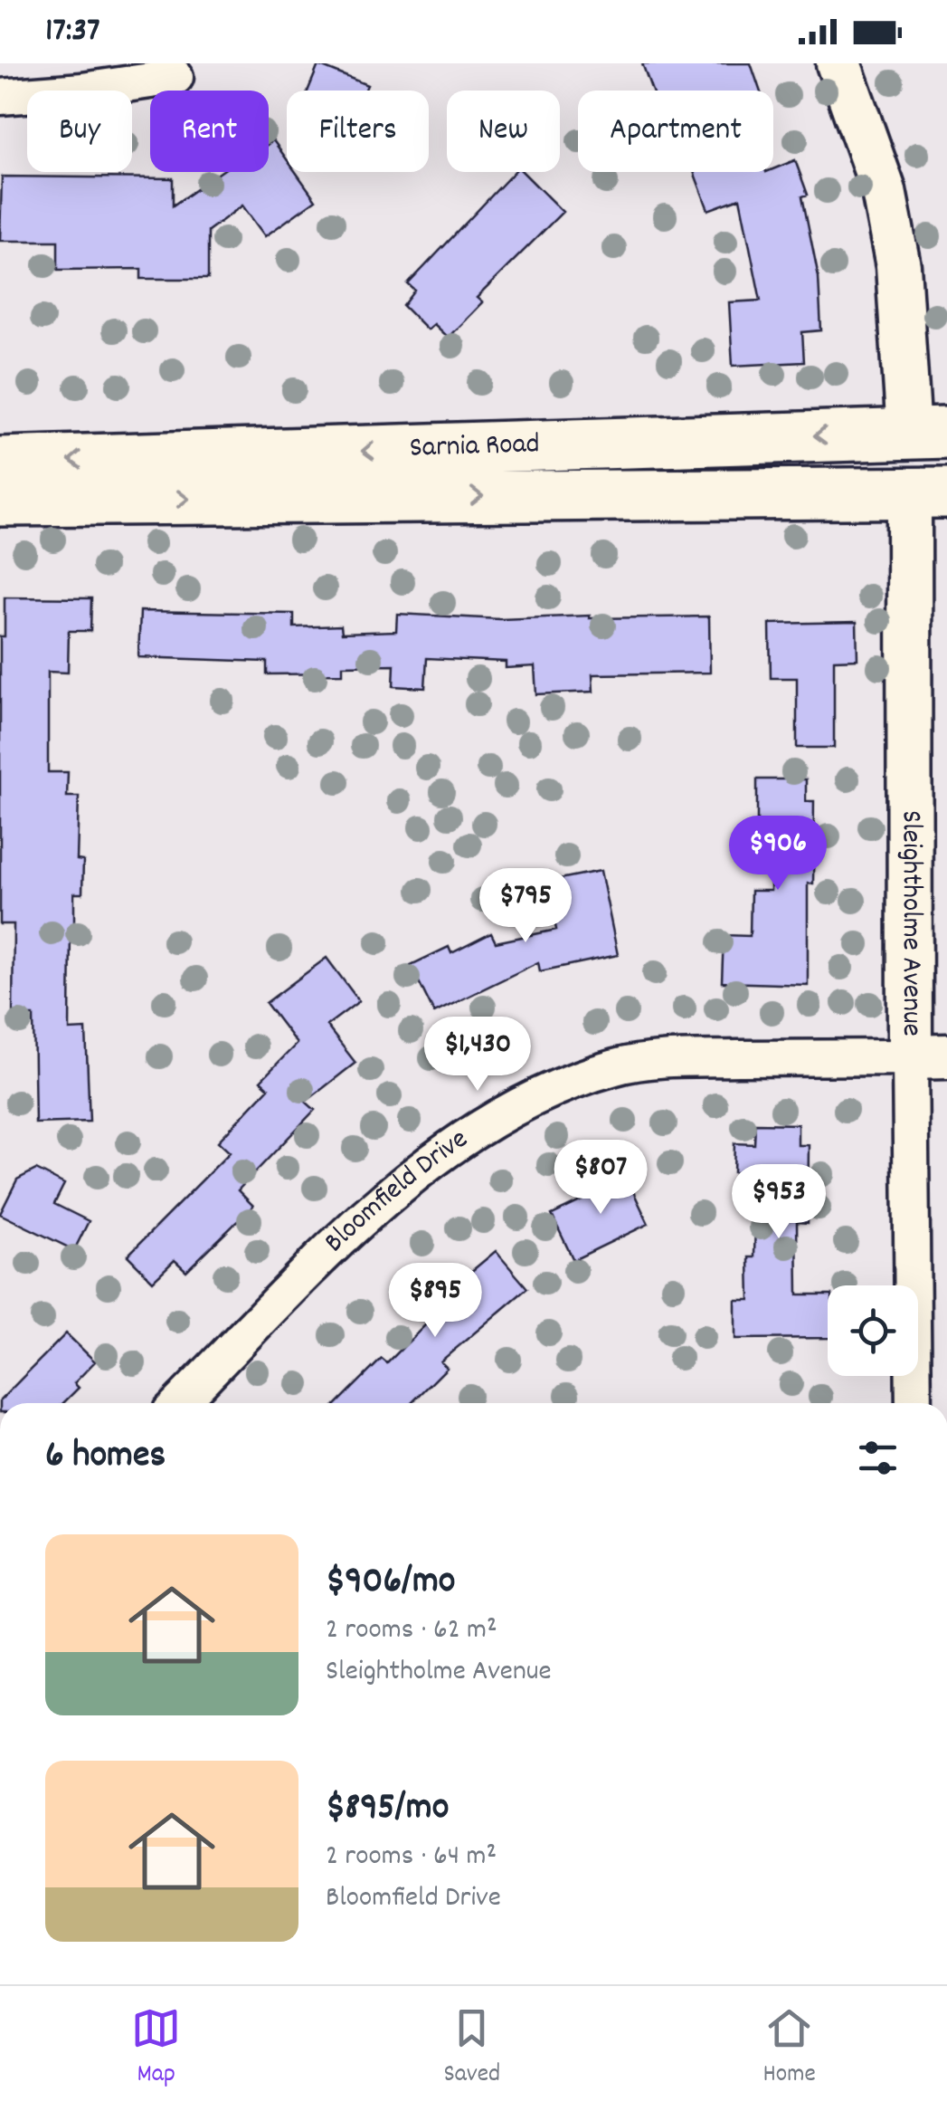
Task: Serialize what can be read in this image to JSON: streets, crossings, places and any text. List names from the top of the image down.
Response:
{
  "streets": {
    "main road": ["Sarnia Road"],
    "street": ["Sleightholme Avenue", "Bloomfield Drive"]
  },
  "crossings": [
    ["Sarnia Road", "Sleightholme Avenue"],
    ["Sleightholme Avenue", "Bloomfield Drive"]
  ],
  "page": {
    "status": "17:37",
    "chip": [
      "Buy",
      "Rent",
      "Filters",
      "New",
      "Apartment"
    ],
    "price": [
      "$906",
      "$795",
      "$1,430",
      "$807",
      "$953",
      "$895"
    ],
    "heading": "6 homes",
    "list": [
      {
        "name": "$906/mo",
        "note": "2 rooms · 62 m² · Sleightholme Avenue"
      },
      {
        "name": "$895/mo",
        "note": "2 rooms · 64 m² · Bloomfield Drive"
      }
    ],
    "tabs": ["Map", "Saved", "Home"]
  }
}
